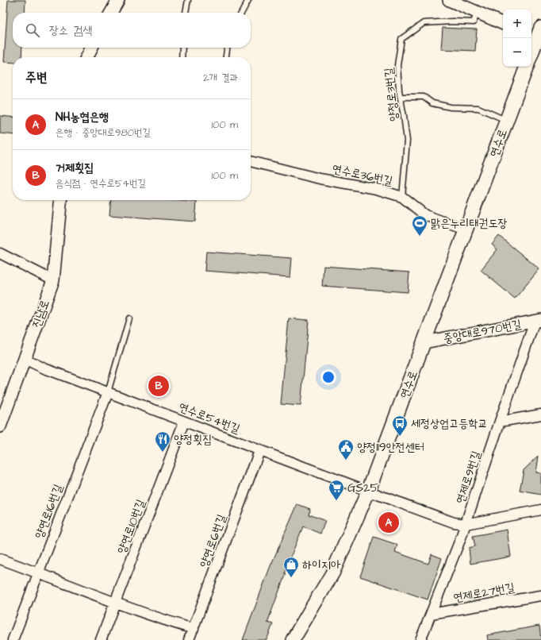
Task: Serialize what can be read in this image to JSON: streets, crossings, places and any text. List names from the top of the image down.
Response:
{
  "streets": {
    "main road": ["연수로"],
    "street": [
      "연수로36번길",
      "진남로",
      "중앙대로970번길",
      "연수로54번길",
      "연제로9번길",
      "양연로16번길",
      "양연로10번길",
      "양연로6번길",
      "연제로27번길"
    ],
    "lane": ["양정로3번길"]
  },
  "crossings": [
    ["양정로3번길", "연수로"],
    ["양정로3번길", "연수로36번길"],
    ["연수로", "연수로36번길"],
    ["연수로", "중앙대로970번길"],
    ["연수로", "연수로54번길"],
    ["진남로", "연수로54번길"],
    ["중앙대로970번길", "연제로9번길"],
    ["연수로54번길", "연제로9번길"],
    ["연수로54번길", "양연로16번길"],
    ["연수로54번길", "양연로10번길"],
    ["연수로54번길", "양연로6번길"],
    ["연제로9번길", "연제로27번길"]
  ],
  "places": {
    "sports": ["맑은누리태권도장"],
    "bus stop": ["세정상업고등학교"],
    "restaurant": ["양정횟집"],
    "public building": ["양정119안전센터"],
    "supermarket": ["GS25"],
    "shop": ["하이지아"]
  },
  "page": {
    "map_buttons": ["+", "−"],
    "search": "장소 검색",
    "heading": ["주변", "2개 결과"],
    "list": [
      {
        "mark": "A",
        "name": "NH농협은행",
        "note": "은행 · 중앙대로980번길",
        "value": "100 m"
      },
      {
        "mark": "B",
        "name": "거제횟집",
        "note": "음식점 · 연수로54번길",
        "value": "100 m"
      }
    ],
    "pins": ["B", "A"]
  }
}
